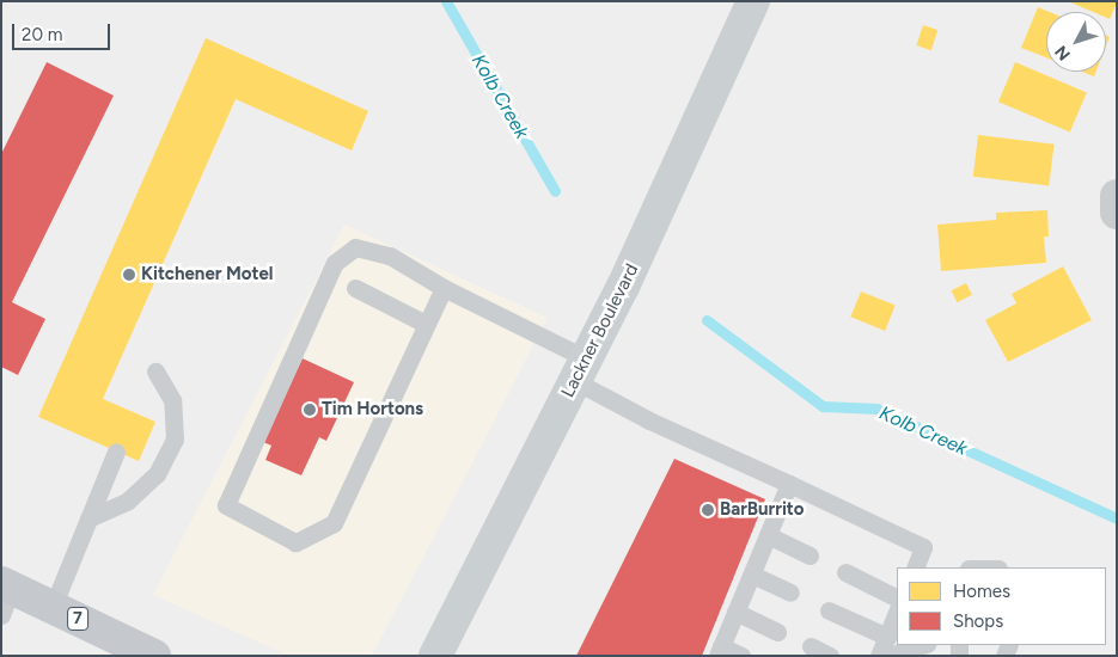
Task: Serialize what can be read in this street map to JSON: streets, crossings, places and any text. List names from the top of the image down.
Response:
{
  "streets": {
    "main road": ["Lackner Boulevard", "7"]
  },
  "water": ["Kolb Creek"],
  "places": ["Kitchener Motel", "Tim Hortons", "BarBurrito"],
  "legend": ["Homes", "Shops"],
  "scale_bar": "20 m",
  "north": "bottom left"
}
